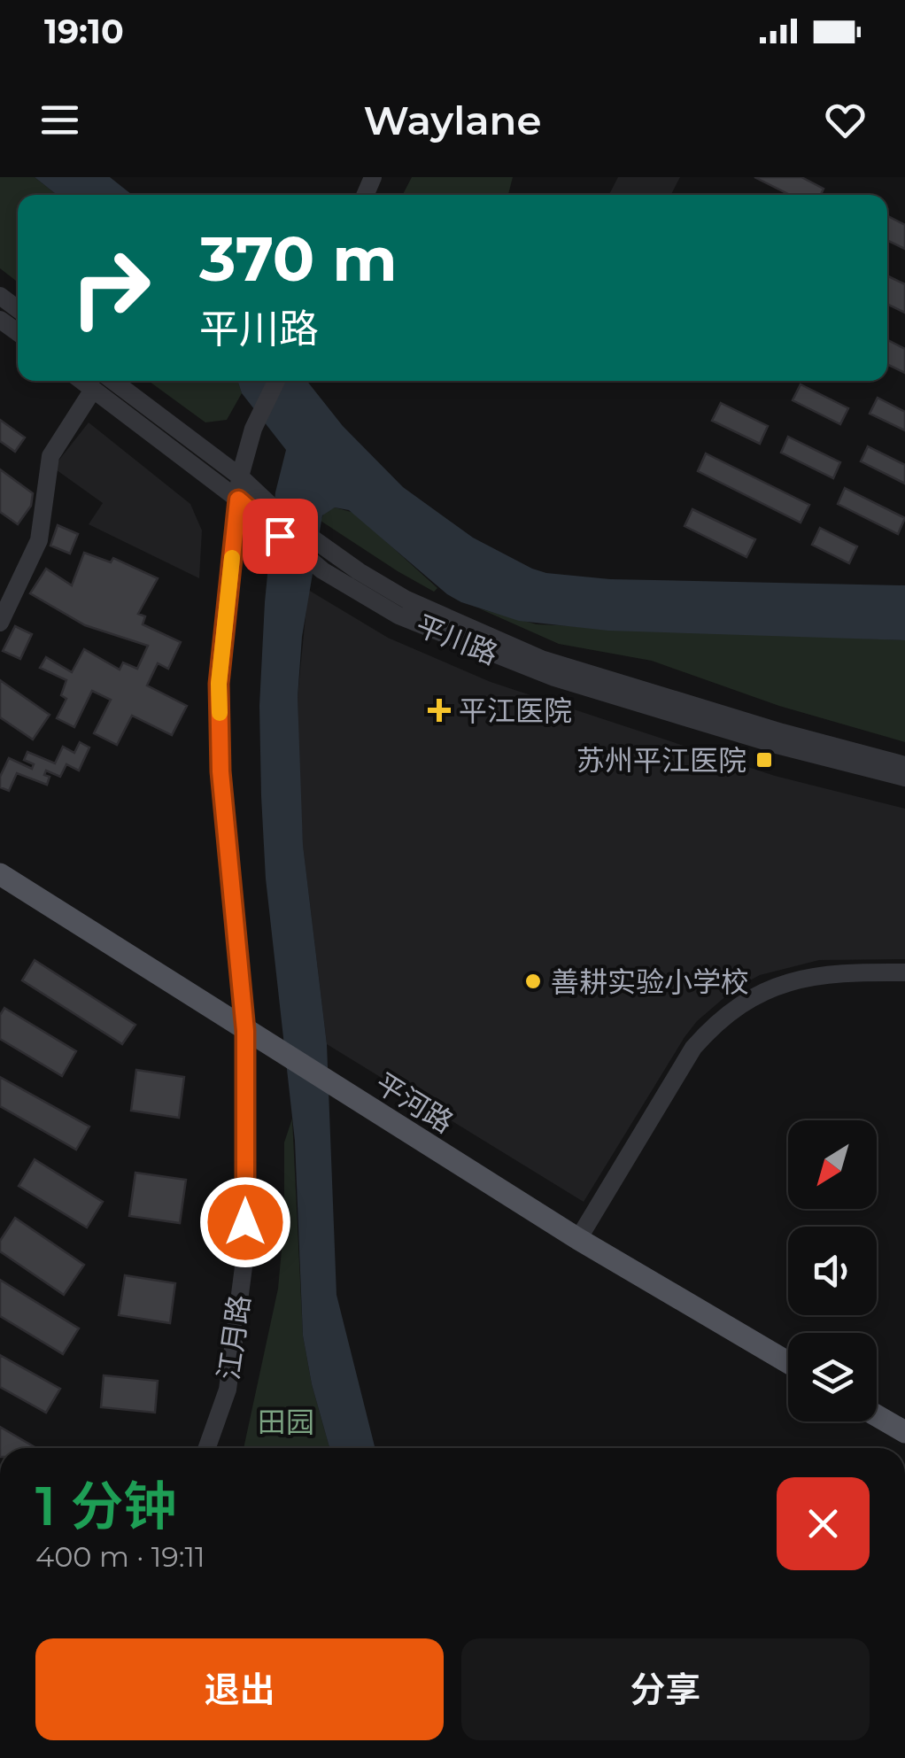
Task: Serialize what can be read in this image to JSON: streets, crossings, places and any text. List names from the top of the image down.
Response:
{
  "streets": {
    "main road": ["平河路"],
    "street": ["平川路", "江月路"]
  },
  "crossings": [
    ["平川路", "江月路"],
    ["平河路", "江月路"]
  ],
  "parks": ["田园"],
  "places": {
    "health": ["平江医院"],
    "transit": ["苏州平江医院"],
    "other": ["善耕实验小学校"]
  },
  "north": "bottom left",
  "page": {
    "status": "19:10",
    "header": "Waylane",
    "turn": ["370 m", "平川路"],
    "heading": ["1 分钟", "400 m · 19:11"],
    "buttons": ["退出", "分享"]
  }
}
